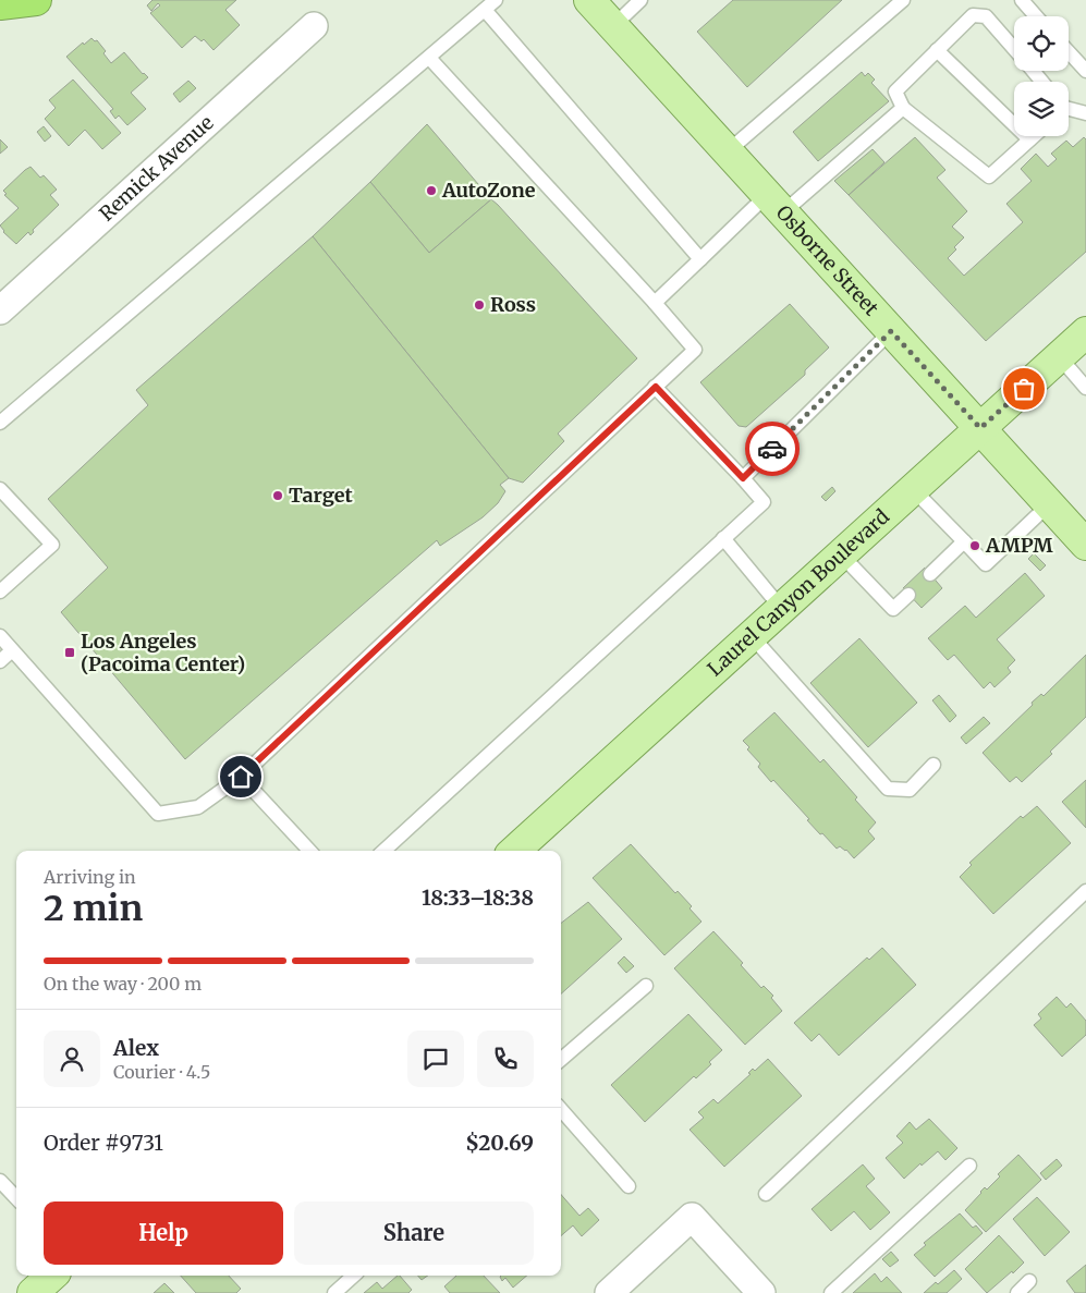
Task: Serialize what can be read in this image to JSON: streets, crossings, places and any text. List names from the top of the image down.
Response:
{
  "streets": {
    "main road": ["Osborne Street", "Laurel Canyon Boulevard"],
    "street": ["Remick Avenue"]
  },
  "crossings": [
    ["Osborne Street", "Laurel Canyon Boulevard"]
  ],
  "places": {
    "other": [
      "AutoZone",
      "Ross",
      "Target",
      "AMPM"
    ],
    "transit": ["Los Angeles (Pacoima Center)"]
  },
  "page": {
    "heading": ["2 min", "Arriving in", "18:33–18:38"],
    "panel": [
      "Alex",
      "Courier · 4.5",
      "Order #9731",
      "$20.69"
    ],
    "bar": "On the way · 200 m",
    "buttons": ["Help", "Share"]
  }
}
